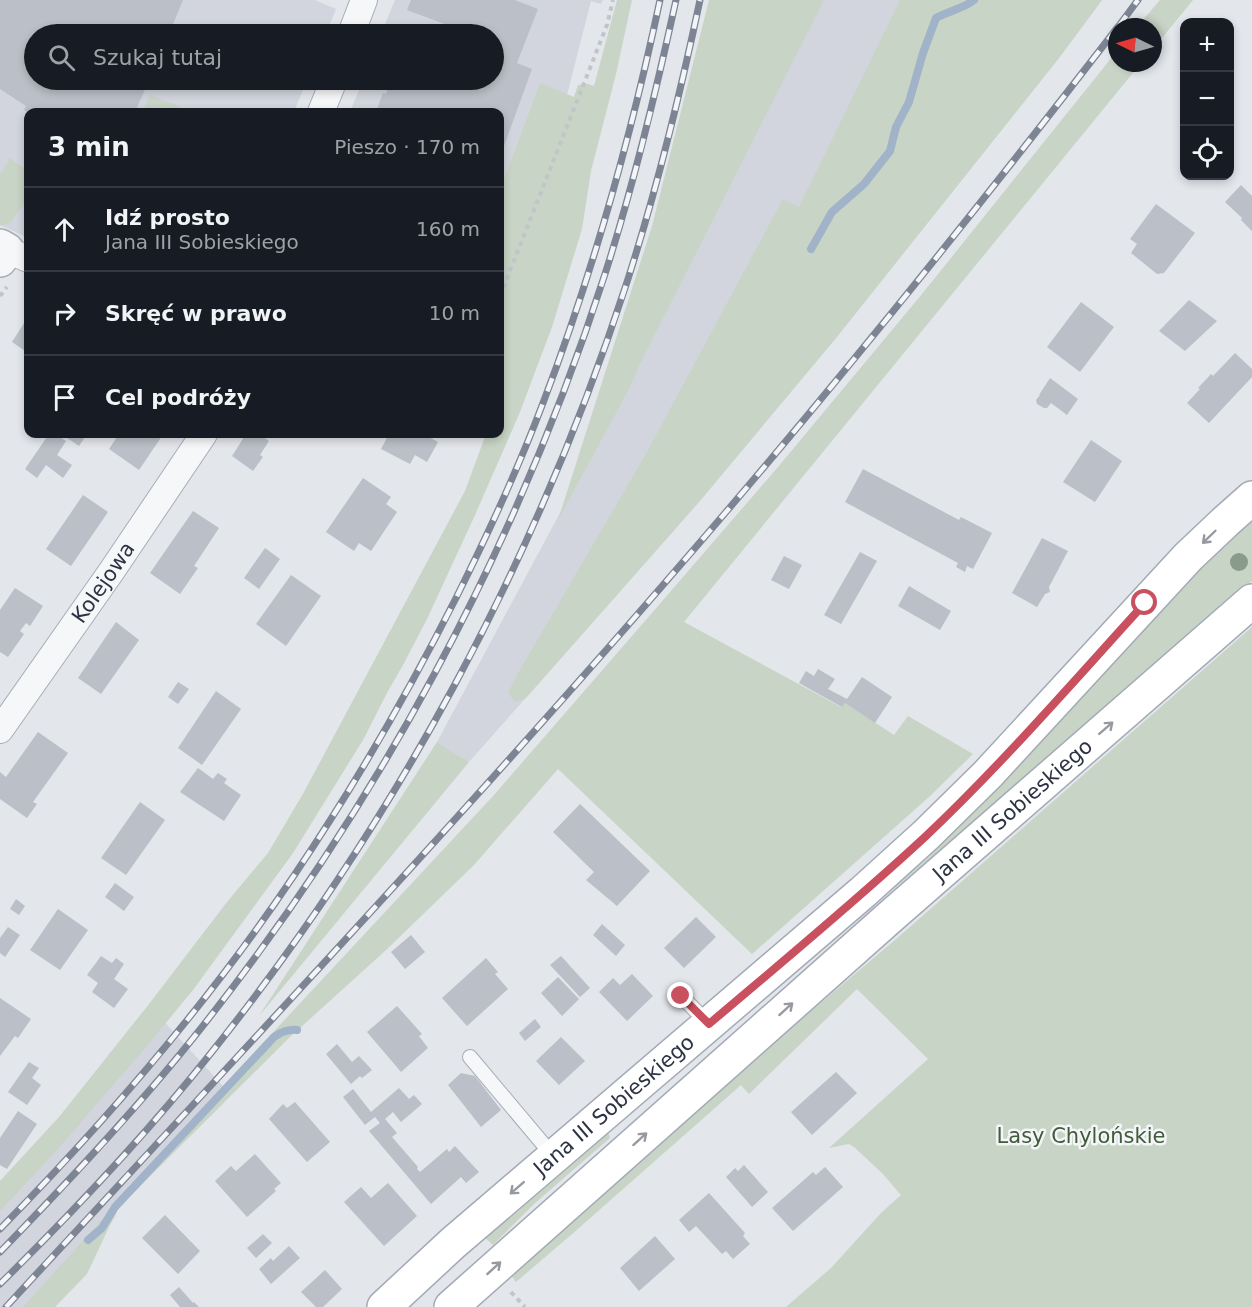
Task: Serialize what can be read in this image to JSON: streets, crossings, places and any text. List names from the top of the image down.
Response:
{
  "streets": {
    "main road": ["Jana III Sobieskiego"],
    "street": ["Kolejowa"]
  },
  "parks": ["Lasy Chylońskie"],
  "north": "left",
  "page": {
    "map_buttons": ["+", "−"],
    "search": "Szukaj tutaj",
    "heading": ["3 min", "Pieszo · 170 m"],
    "list": [
      ["Idź prosto", "Jana III Sobieskiego", "160 m"],
      ["Skręć w prawo", "10 m"],
      "Cel podróży"
    ]
  }
}
